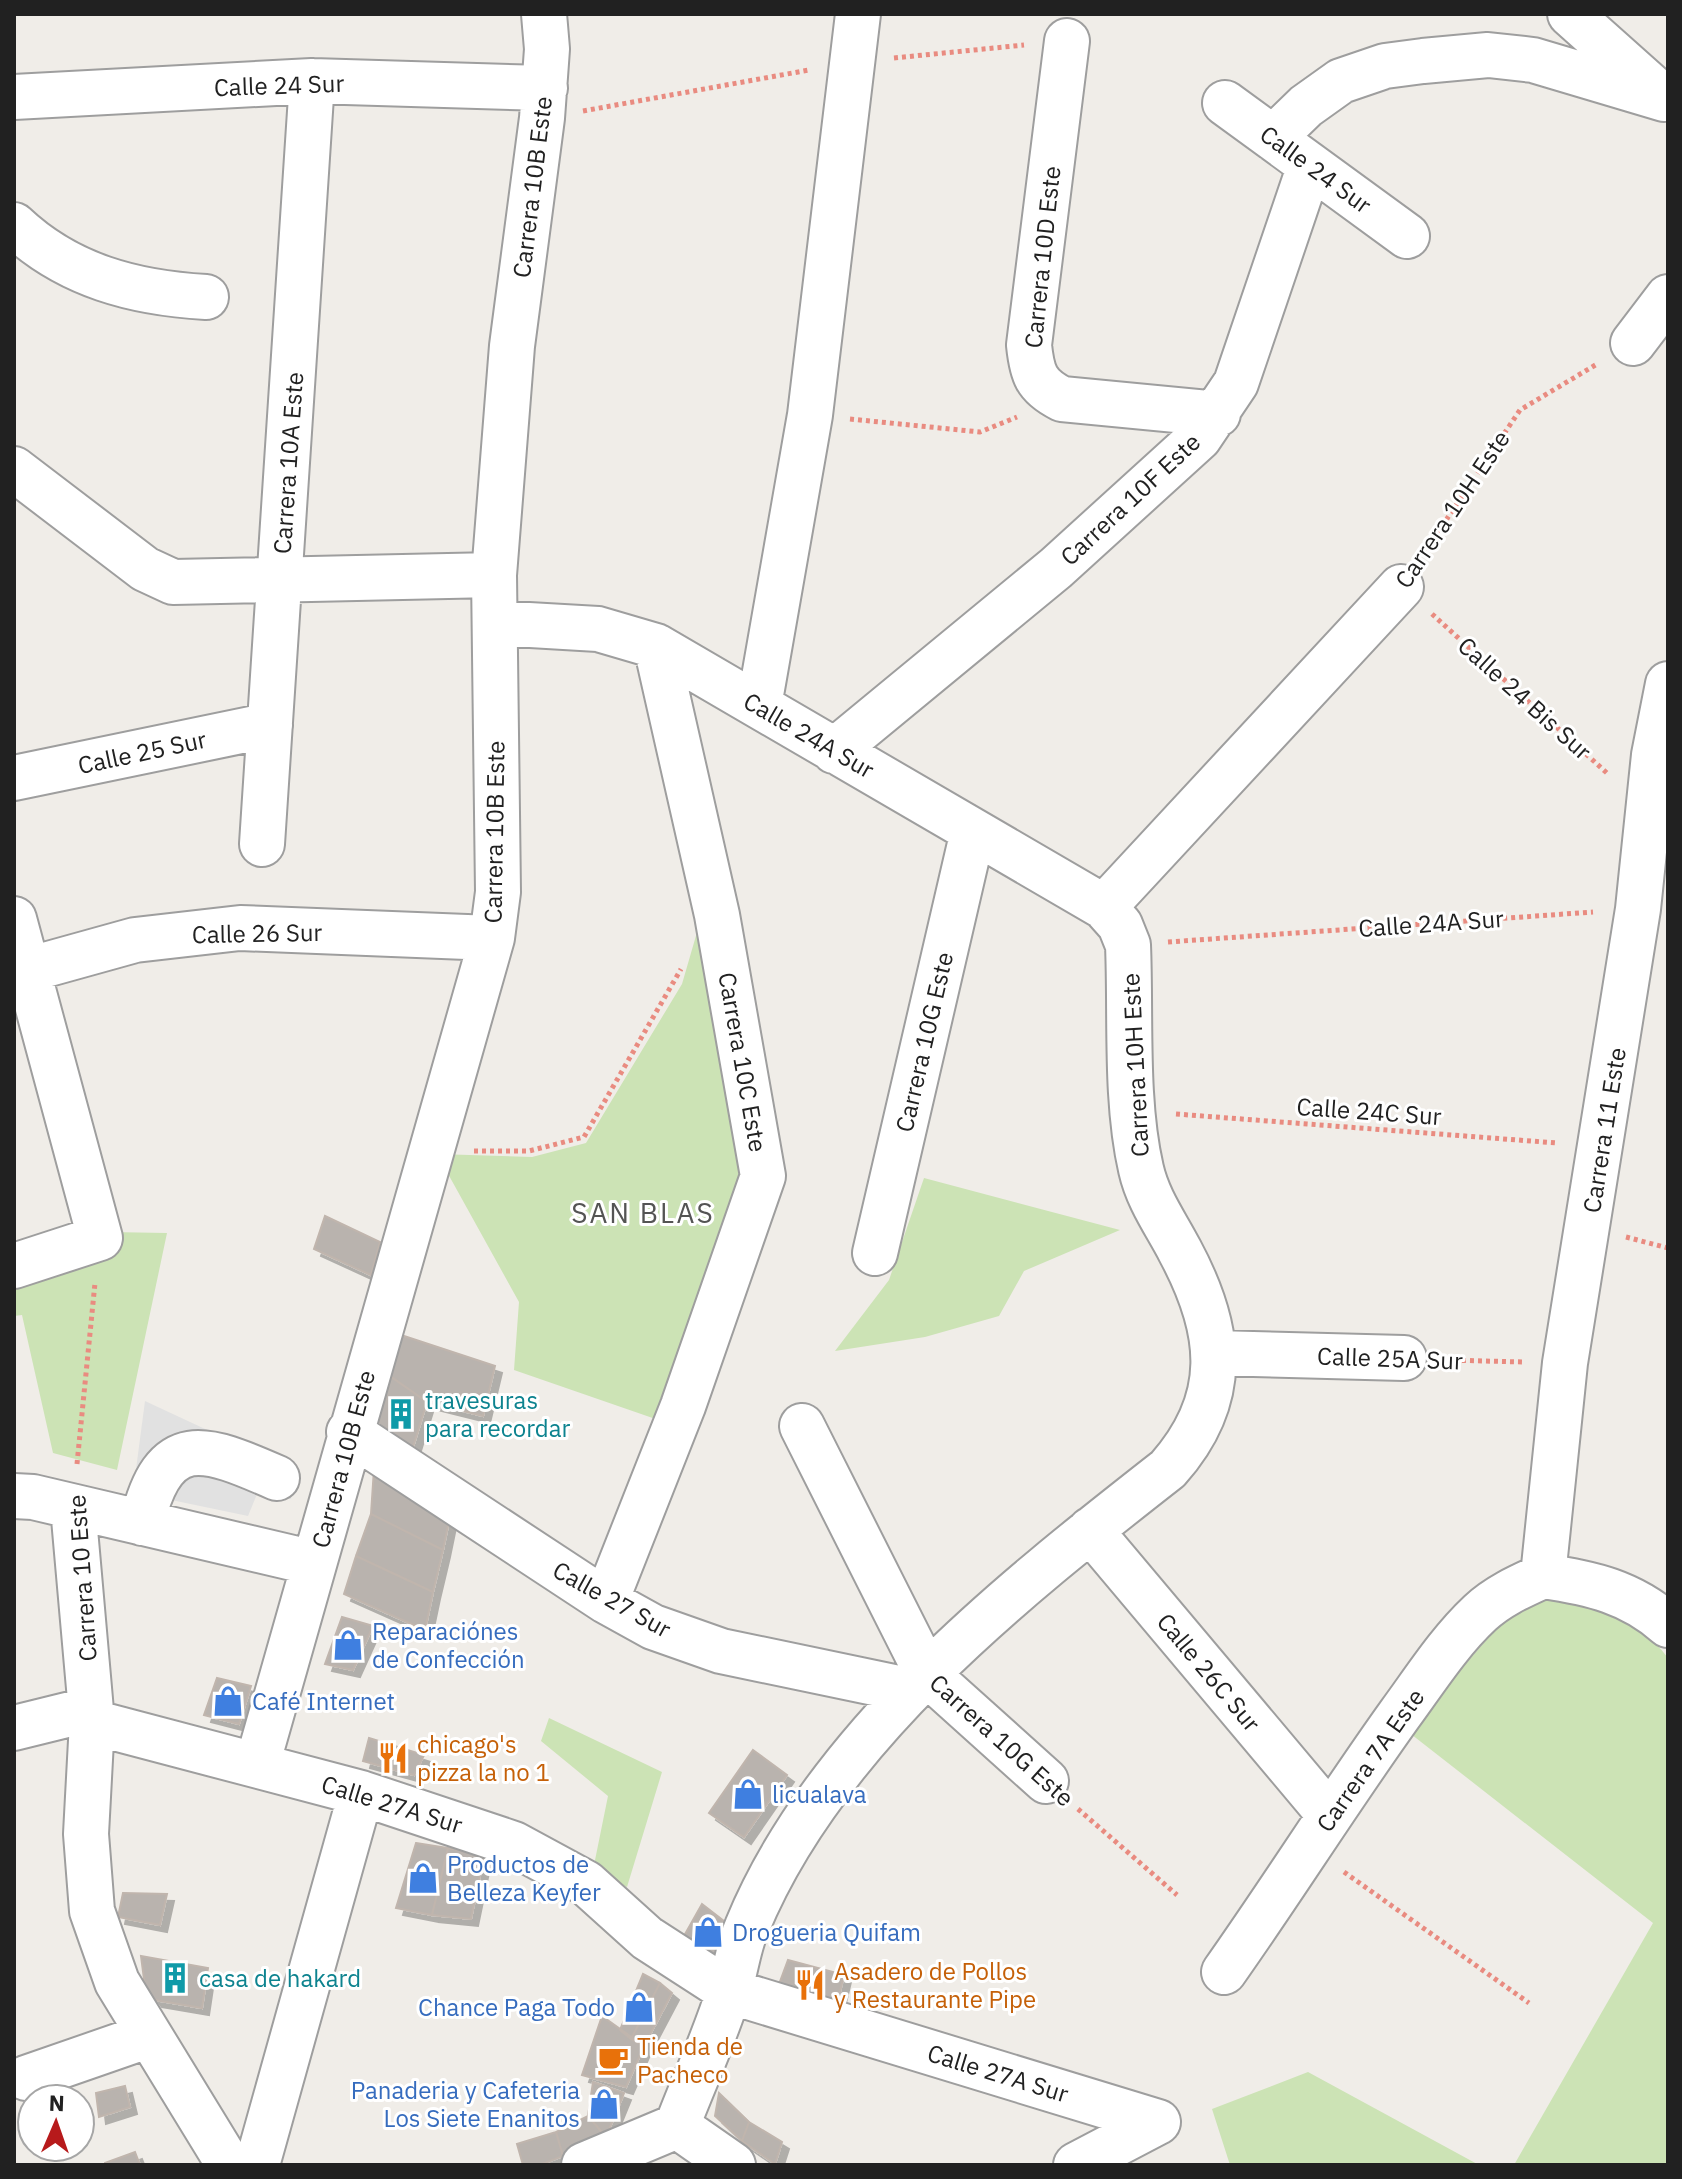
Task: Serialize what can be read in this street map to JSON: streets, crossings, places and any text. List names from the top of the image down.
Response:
{
  "streets": {
    "street": [
      "Calle 24 Sur",
      "Carrera 10B Este",
      "Carrera 10D Este",
      "Carrera 10A Este",
      "Carrera 10F Este",
      "Carrera 10H Este",
      "Calle 24A Sur",
      "Calle 25 Sur",
      "Calle 26 Sur",
      "Carrera 10G Este",
      "Carrera 10C Este",
      "Carrera 11 Este",
      "Calle 25A Sur",
      "Carrera 10 Este",
      "Calle 27 Sur",
      "Calle 26C Sur",
      "Carrera 7A Este",
      "Calle 27A Sur"
    ],
    "path": ["Calle 24 Bis Sur", "Calle 24C Sur"]
  },
  "crossings": [
    ["Calle 24 Sur", "Carrera 10B Este"],
    ["Calle 24 Sur", "Carrera 10A Este"],
    ["Calle 24 Sur", "Carrera 10F Este"],
    ["Carrera 10B Este", "Calle 24A Sur"],
    ["Carrera 10B Este", "Calle 26 Sur"],
    ["Carrera 10B Este", "Calle 27 Sur"],
    ["Carrera 10B Este", "Calle 27A Sur"],
    ["Carrera 10A Este", "Calle 25 Sur"],
    ["Carrera 10F Este", "Calle 24A Sur"],
    ["Carrera 10H Este", "Calle 24 Bis Sur"],
    ["Carrera 10H Este", "Calle 24A Sur"],
    ["Carrera 10H Este", "Carrera 10G Este"],
    ["Carrera 10H Este", "Calle 24C Sur"],
    ["Carrera 10H Este", "Calle 25A Sur"],
    ["Carrera 10H Este", "Calle 27 Sur"],
    ["Carrera 10H Este", "Calle 26C Sur"],
    ["Carrera 10H Este", "Calle 27A Sur"],
    ["Calle 24 Bis Sur", "Carrera 11 Este"],
    ["Calle 24A Sur", "Carrera 10G Este"],
    ["Calle 24A Sur", "Carrera 10C Este"],
    ["Calle 24A Sur", "Carrera 11 Este"],
    ["Carrera 10G Este", "Calle 27 Sur"],
    ["Carrera 10C Este", "Calle 27 Sur"],
    ["Calle 24C Sur", "Carrera 11 Este"],
    ["Carrera 11 Este", "Calle 25A Sur"],
    ["Carrera 11 Este", "Carrera 7A Este"],
    ["Carrera 10 Este", "Calle 27A Sur"],
    ["Calle 26C Sur", "Carrera 7A Este"]
  ],
  "districts": ["SAN BLAS"],
  "places": {
    "building": ["travesuras para recordar", "casa de hakard"],
    "shop": [
      "Reparaciónes de Confección",
      "Café Internet",
      "licualava",
      "Productos de Belleza Keyfer",
      "Drogueria Quifam",
      "Chance Paga Todo",
      "Panaderia y Cafeteria Los Siete Enanitos"
    ],
    "restaurant": ["chicago's pizza la no 1", "Asadero de Pollos y Restaurante Pipe"],
    "cafe": ["Tienda de Pacheco"]
  },
  "north": "top"
}
